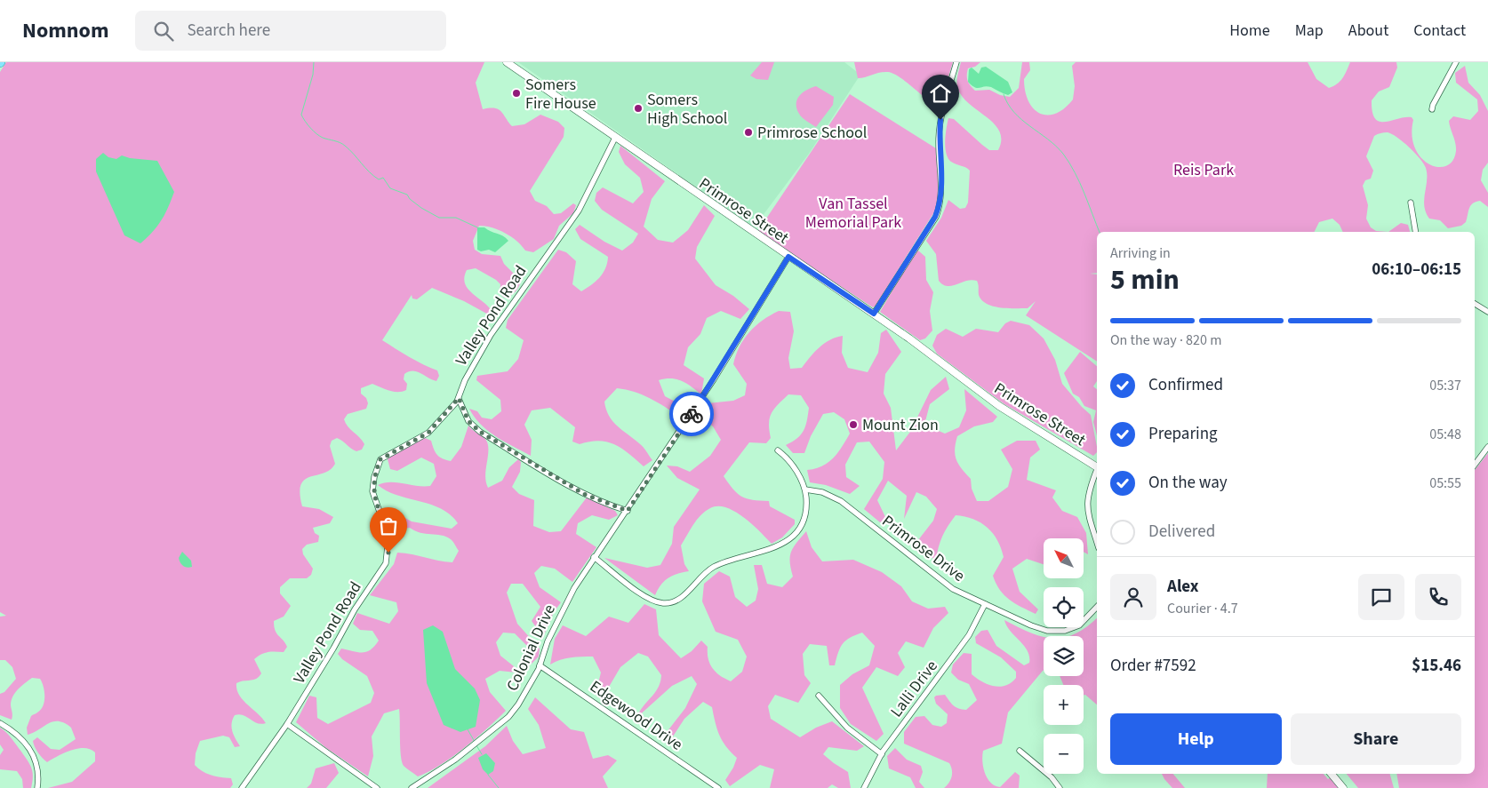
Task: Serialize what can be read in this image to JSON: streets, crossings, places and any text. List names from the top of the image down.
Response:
{
  "streets": {
    "main road": ["Primrose Street"],
    "street": [
      "Valley Pond Road",
      "Primrose Drive",
      "Colonial Drive",
      "Lalli Drive",
      "Edgewood Drive"
    ]
  },
  "crossings": [
    ["Primrose Street", "Valley Pond Road"],
    ["Primrose Street", "Colonial Drive"],
    ["Primrose Drive", "Lalli Drive"],
    ["Colonial Drive", "Edgewood Drive"]
  ],
  "parks": ["Reis Park", "Van Tassel Memorial Park"],
  "places": [
    "Somers Fire House",
    "Somers High School",
    "Primrose School",
    "Mount Zion"
  ],
  "north": "top left",
  "page": {
    "header": "Nomnom",
    "search": "Search here",
    "nav": [
      "Home",
      "Map",
      "About",
      "Contact"
    ],
    "heading": ["5 min", "Arriving in", "06:10–06:15"],
    "panel": [
      "Alex",
      "Courier · 4.7",
      "Order #7592",
      "$15.46"
    ],
    "bar": "On the way · 820 m",
    "list": [
      ["Confirmed", "05:37"],
      ["Preparing", "05:48"],
      ["On the way", "05:55"],
      "Delivered"
    ],
    "map_buttons": ["+", "−"],
    "buttons": ["Help", "Share"]
  }
}
